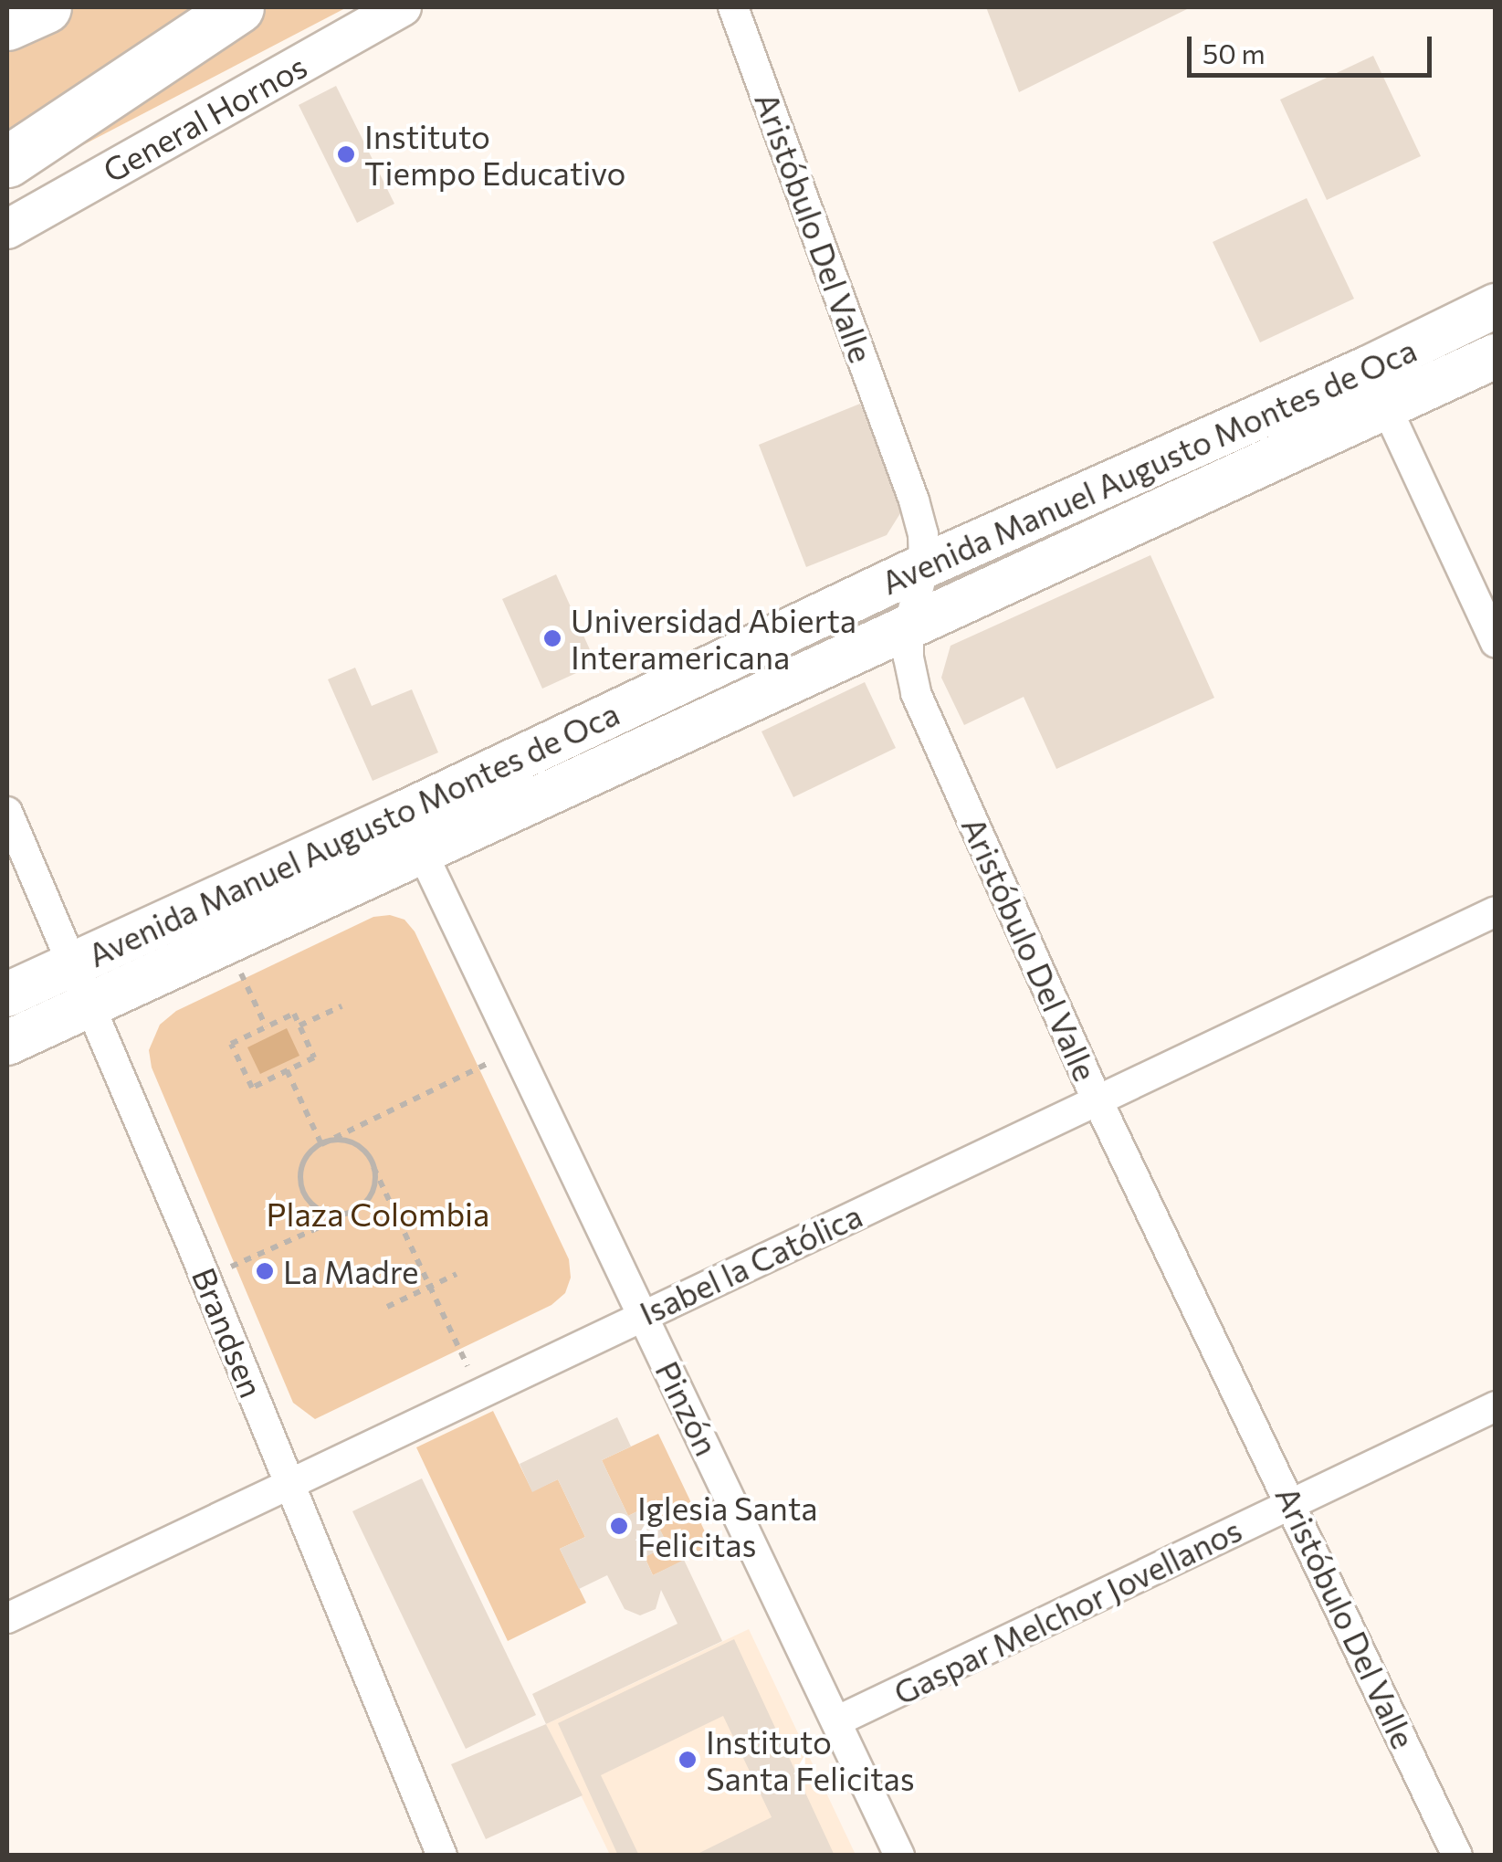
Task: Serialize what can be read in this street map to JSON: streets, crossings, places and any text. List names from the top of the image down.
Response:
{
  "streets": {
    "main road": ["Avenida Manuel Augusto Montes de Oca"],
    "street": [
      "General Hornos",
      "Aristóbulo Del Valle",
      "Isabel la Católica",
      "Brandsen",
      "Pinzón",
      "Gaspar Melchor Jovellanos"
    ]
  },
  "crossings": [
    ["Aristóbulo Del Valle", "Avenida Manuel Augusto Montes de Oca"],
    ["Aristóbulo Del Valle", "Isabel la Católica"],
    ["Aristóbulo Del Valle", "Gaspar Melchor Jovellanos"],
    ["Avenida Manuel Augusto Montes de Oca", "Brandsen"],
    ["Avenida Manuel Augusto Montes de Oca", "Pinzón"],
    ["Isabel la Católica", "Brandsen"],
    ["Isabel la Católica", "Pinzón"],
    ["Pinzón", "Gaspar Melchor Jovellanos"]
  ],
  "parks": ["Plaza Colombia"],
  "places": [
    "Instituto Tiempo Educativo",
    "Universidad Abierta Interamericana",
    "La Madre",
    "Iglesia Santa Felicitas",
    "Instituto Santa Felicitas"
  ],
  "scale_bar": "50 m"
}
